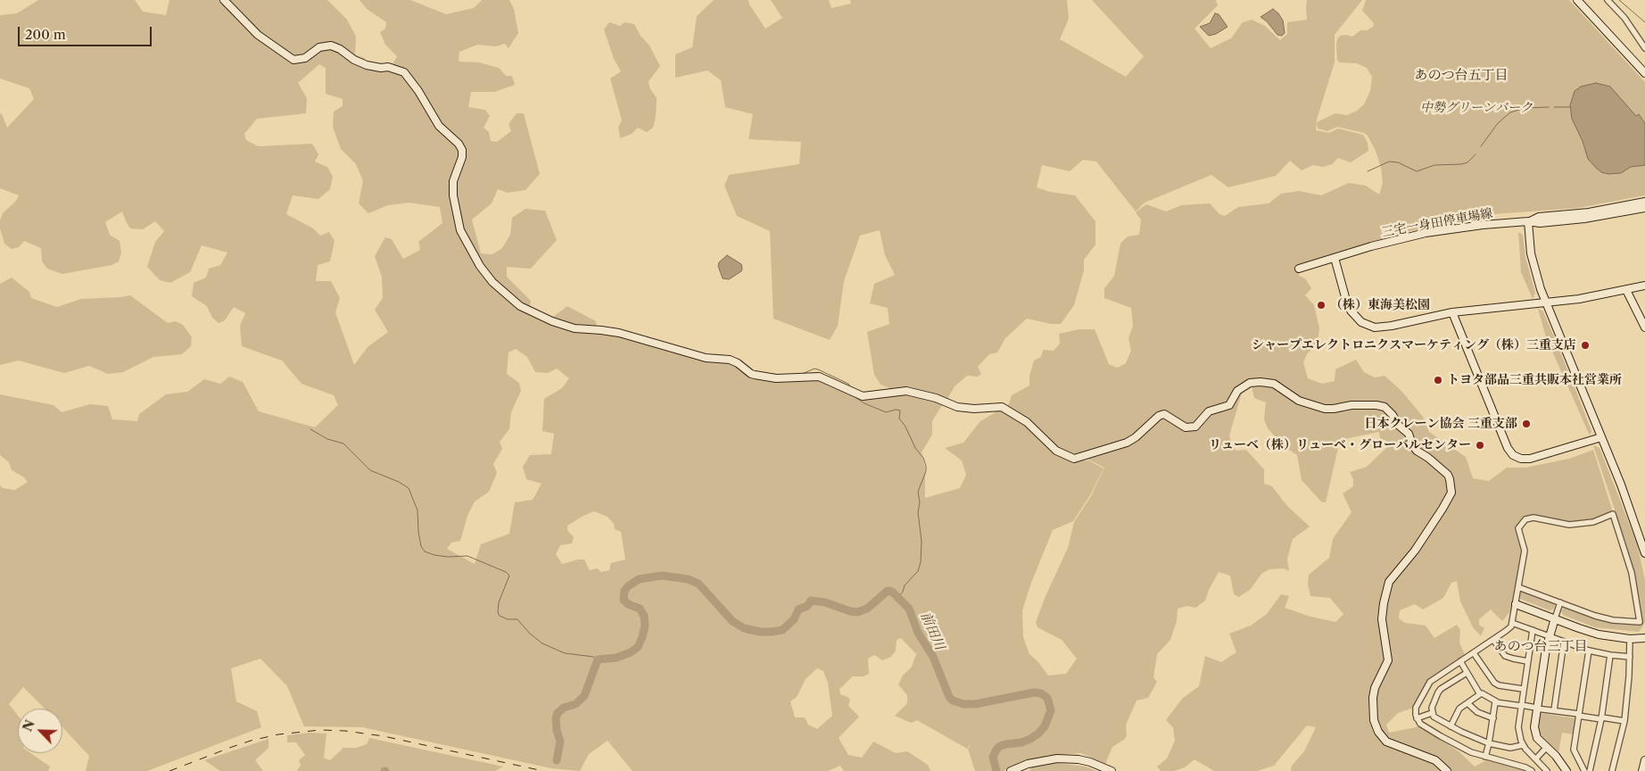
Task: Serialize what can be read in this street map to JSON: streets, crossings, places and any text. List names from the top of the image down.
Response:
{
  "streets": {
    "main road": ["三宅一身田停車場線"]
  },
  "districts": ["あのつ台五丁目", "あのつ台三丁目"],
  "water": ["前田川"],
  "parks": ["中勢グリーンパーク"],
  "places": [
    "（株）東海美松園",
    "シャープエレクトロニクスマーケティング（株）三重支店",
    "トヨタ部品三重共販本社営業所",
    "日本クレーン協会 三重支部",
    "リューベ（株）リューベ・グローバルセンター"
  ],
  "scale_bar": "200 m",
  "north": "top left"
}
